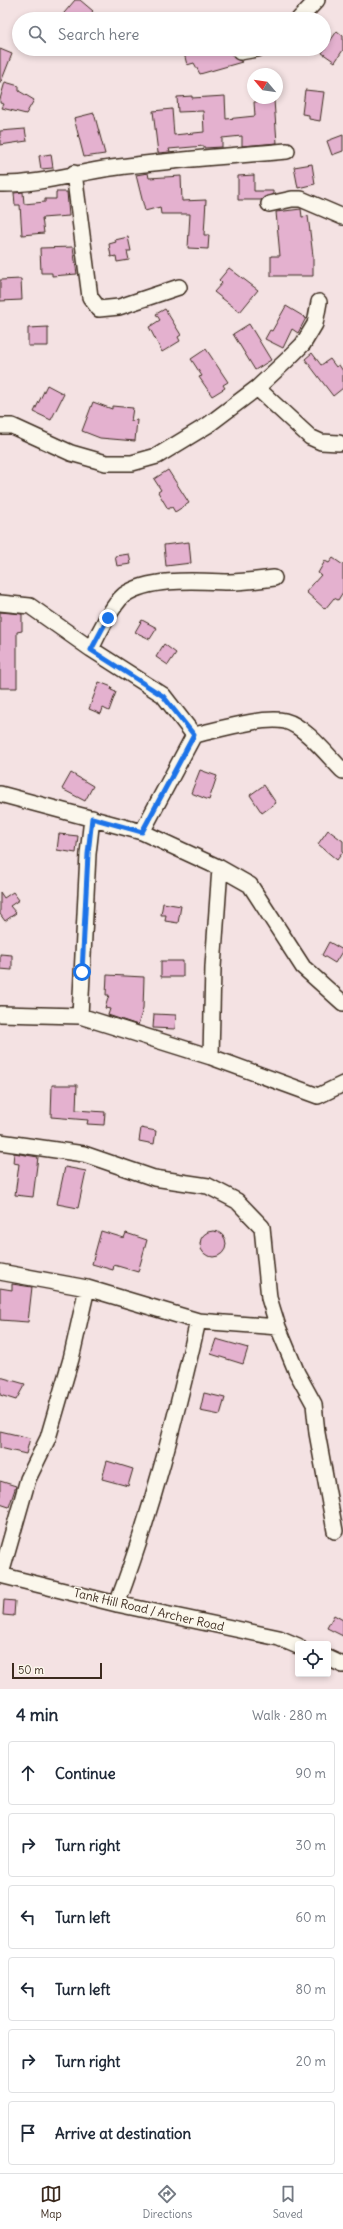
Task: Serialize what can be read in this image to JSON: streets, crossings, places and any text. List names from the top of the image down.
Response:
{
  "streets": {
    "street": ["Tank Hill Road / Archer Road"]
  },
  "scale_bar": "50 m",
  "north": "top left",
  "page": {
    "search": "Search here",
    "scale": "50 m",
    "heading": ["4 min", "Walk · 280 m"],
    "list": [
      ["Continue", "90 m"],
      ["Turn right", "30 m"],
      ["Turn left", "60 m"],
      ["Turn left", "80 m"],
      ["Turn right", "20 m"],
      "Arrive at destination"
    ],
    "nav": ["Map", "Directions", "Saved"]
  }
}
